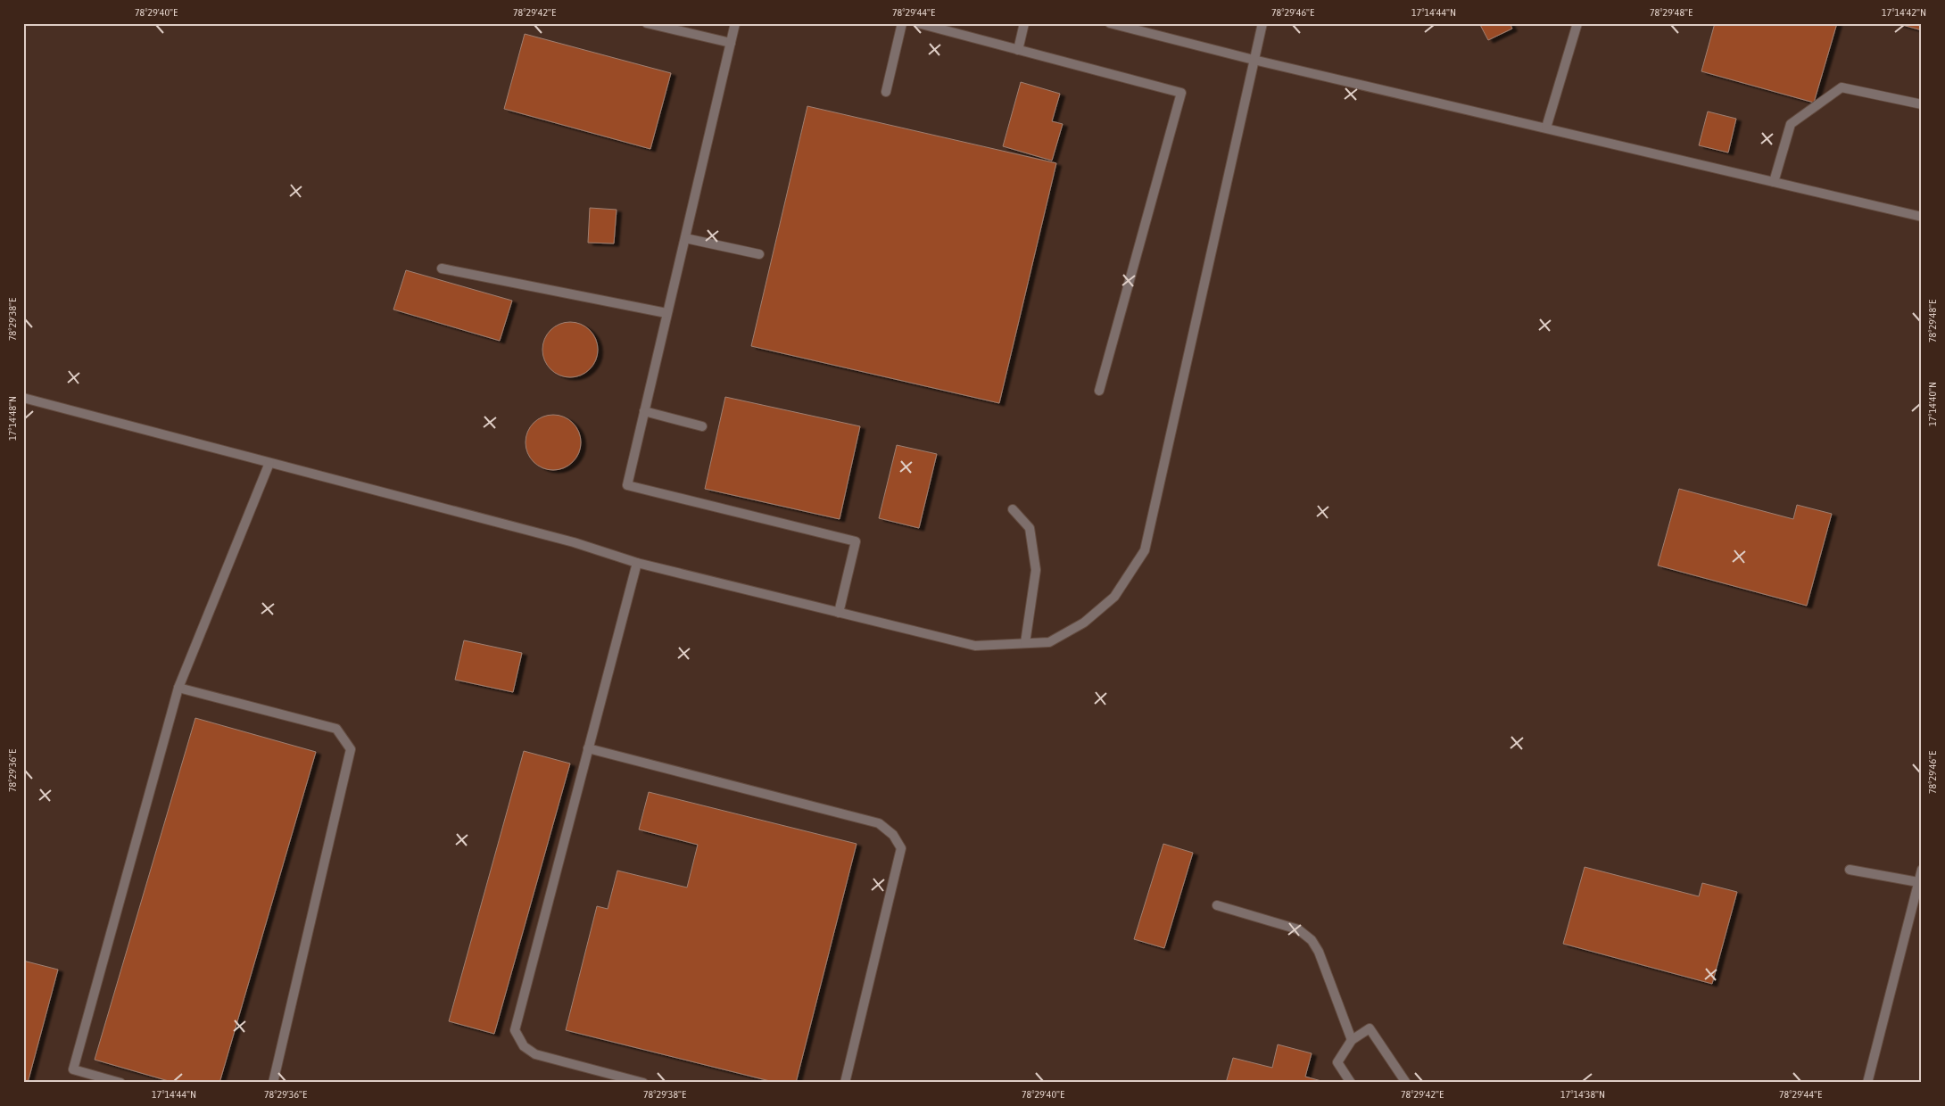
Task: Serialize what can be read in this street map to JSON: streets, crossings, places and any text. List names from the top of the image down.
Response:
{
  "coordinates": [
    "78°29'40\"E",
    "78°29'42\"E",
    "78°29'44\"E",
    "78°29'46\"E",
    "17°14'44\"N",
    "78°29'48\"E",
    "17°14'42\"N",
    "78°29'38\"E",
    "17°14'40\"N",
    "17°14'48\"N",
    "78°29'36\"E",
    "17°14'38\"N"
  ]
}
